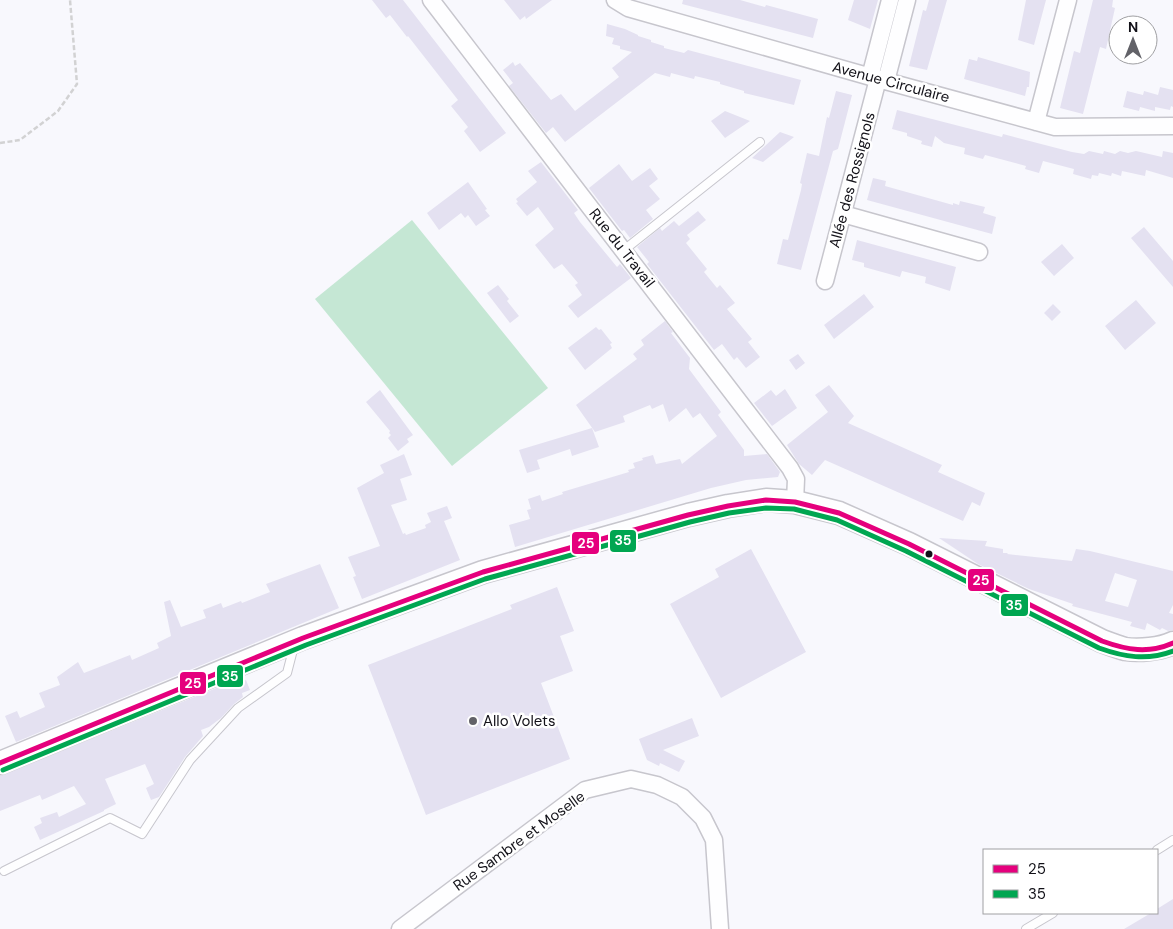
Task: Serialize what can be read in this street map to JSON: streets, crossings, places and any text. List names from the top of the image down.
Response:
{
  "streets": {
    "street": [
      "Avenue Circulaire",
      "Allée des Rossignols",
      "Rue du Travail",
      "Rue Sambre et Moselle"
    ]
  },
  "crossings": [
    ["Avenue Circulaire", "Allée des Rossignols"]
  ],
  "places": ["Allo Volets"],
  "lines": ["transit line 25", "transit line 35"],
  "legend": ["25", "35"],
  "north": "top"
}
